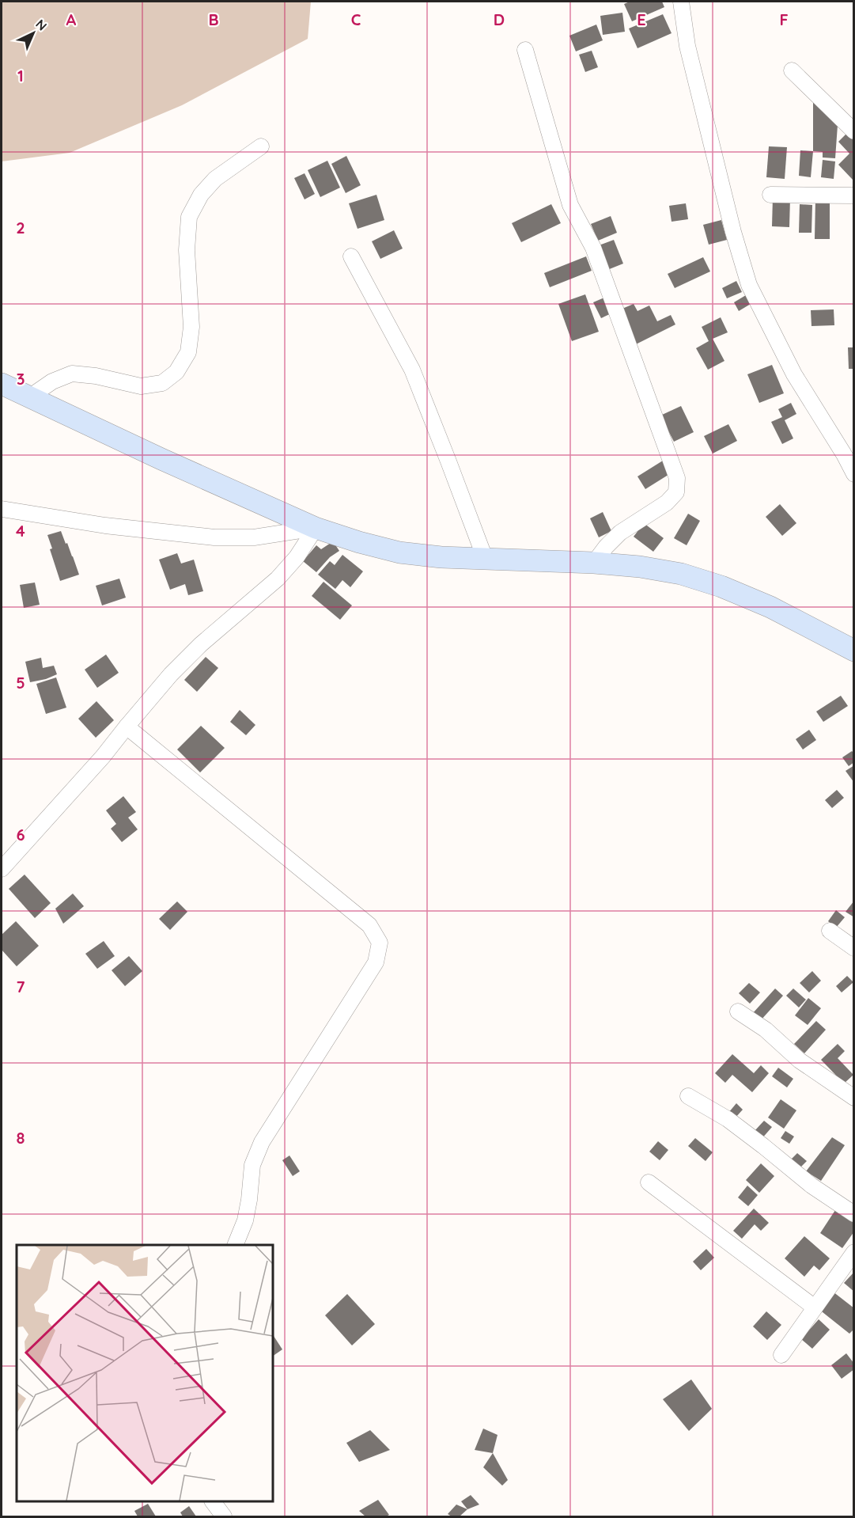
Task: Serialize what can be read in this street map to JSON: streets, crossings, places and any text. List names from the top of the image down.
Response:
{
  "north": "top right",
  "grid": {
    "columns": [
      "A",
      "B",
      "C",
      "D",
      "E",
      "F"
    ],
    "rows": [
      "1",
      "2",
      "3",
      "4",
      "5",
      "6",
      "7",
      "8"
    ]
  }
}
